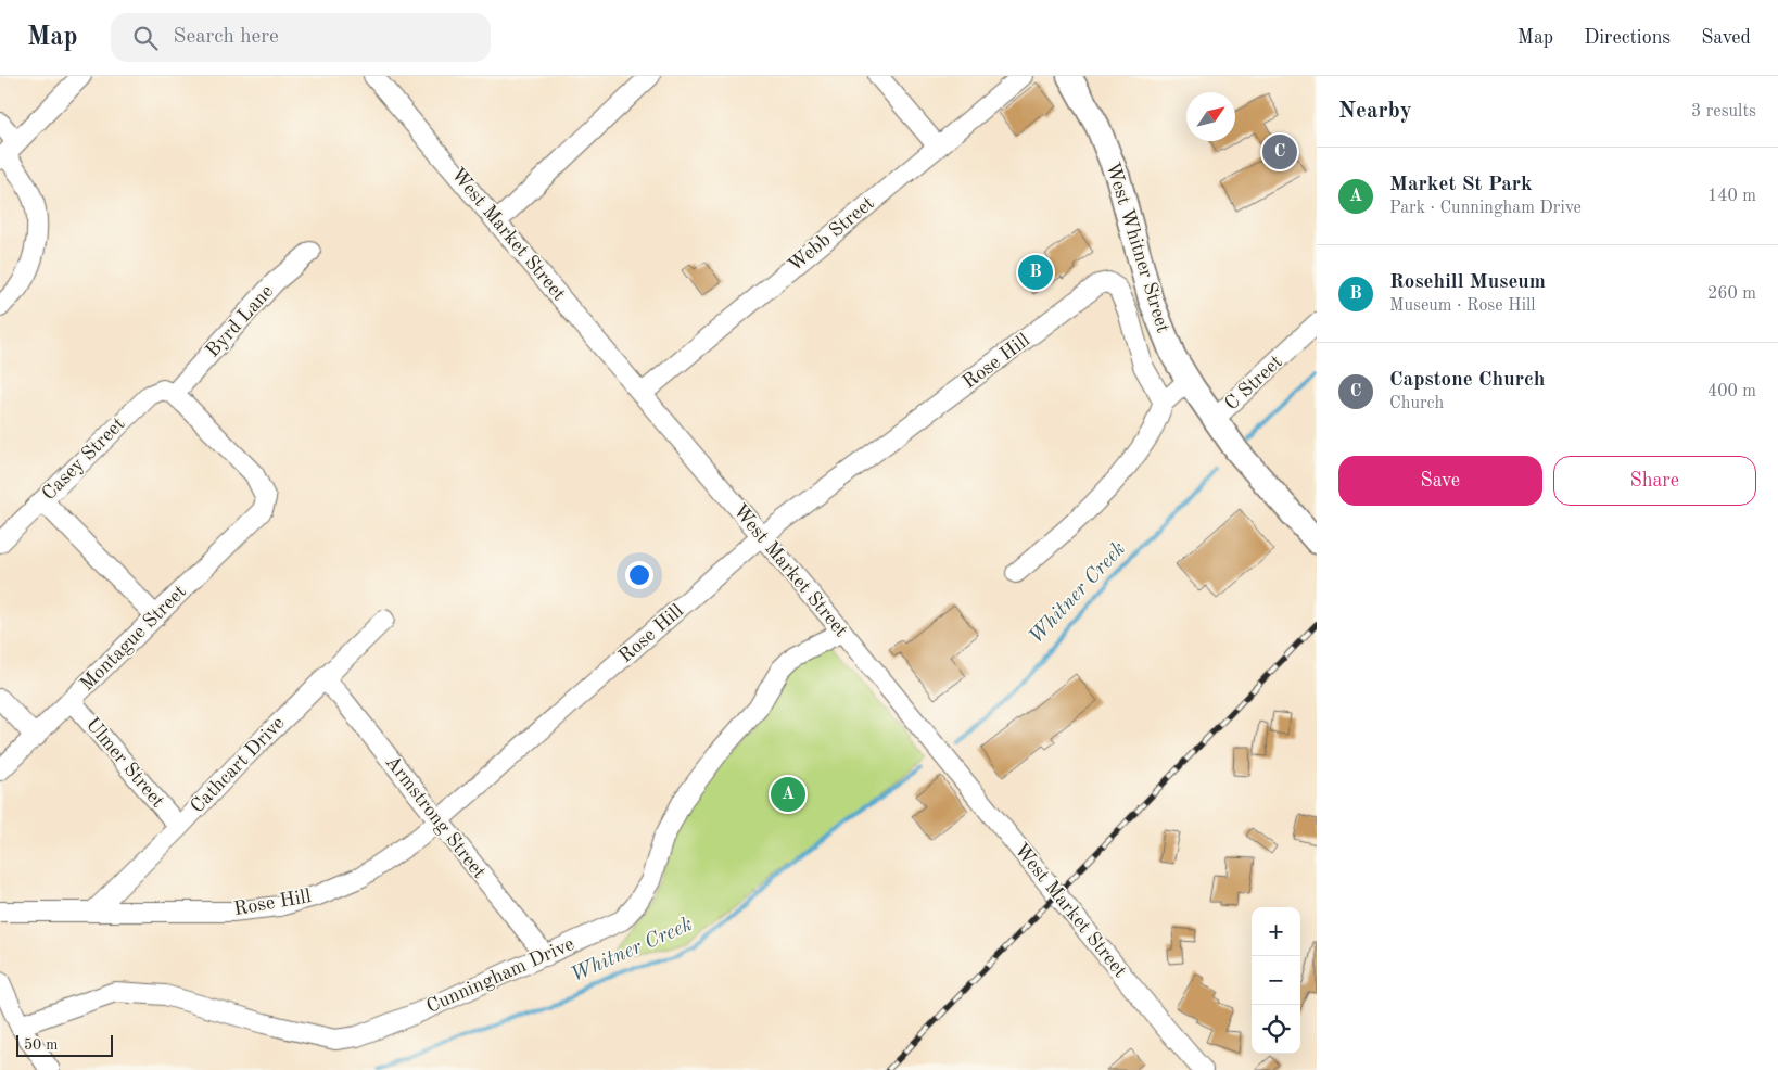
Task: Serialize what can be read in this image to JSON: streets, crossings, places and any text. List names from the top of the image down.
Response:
{
  "streets": {
    "main road": ["West Whitner Street"],
    "street": [
      "West Market Street",
      "Webb Street",
      "Byrd Lane",
      "Rose Hill",
      "C Street",
      "Casey Street",
      "Montague Street",
      "Ulmer Street",
      "Cathcart Drive",
      "Armstrong Street",
      "Cunningham Drive"
    ]
  },
  "crossings": [
    ["West Market Street", "Webb Street"],
    ["West Market Street", "Rose Hill"],
    ["West Market Street", "Cunningham Drive"],
    ["West Whitner Street", "C Street"],
    ["Byrd Lane", "Casey Street"],
    ["Byrd Lane", "Montague Street"],
    ["Rose Hill", "Cathcart Drive"],
    ["Rose Hill", "Armstrong Street"],
    ["Casey Street", "Montague Street"],
    ["Montague Street", "Ulmer Street"],
    ["Ulmer Street", "Cathcart Drive"],
    ["Cathcart Drive", "Armstrong Street"],
    ["Armstrong Street", "Cunningham Drive"]
  ],
  "water": ["Whitner Creek"],
  "scale_bar": "50 m",
  "north": "top right",
  "page": {
    "header": "Map",
    "search": "Search here",
    "nav": ["Map", "Directions", "Saved"],
    "heading": ["Nearby", "3 results"],
    "pins": ["C", "B", "A"],
    "list": [
      {
        "mark": "A",
        "name": "Market St Park",
        "note": "Park · Cunningham Drive",
        "value": "140 m"
      },
      {
        "mark": "B",
        "name": "Rosehill Museum",
        "note": "Museum · Rose Hill",
        "value": "260 m"
      },
      {
        "mark": "C",
        "name": "Capstone Church",
        "note": "Church",
        "value": "400 m"
      }
    ],
    "buttons": ["Save", "Share"],
    "map_buttons": ["+", "−"],
    "scale": "50 m"
  }
}
